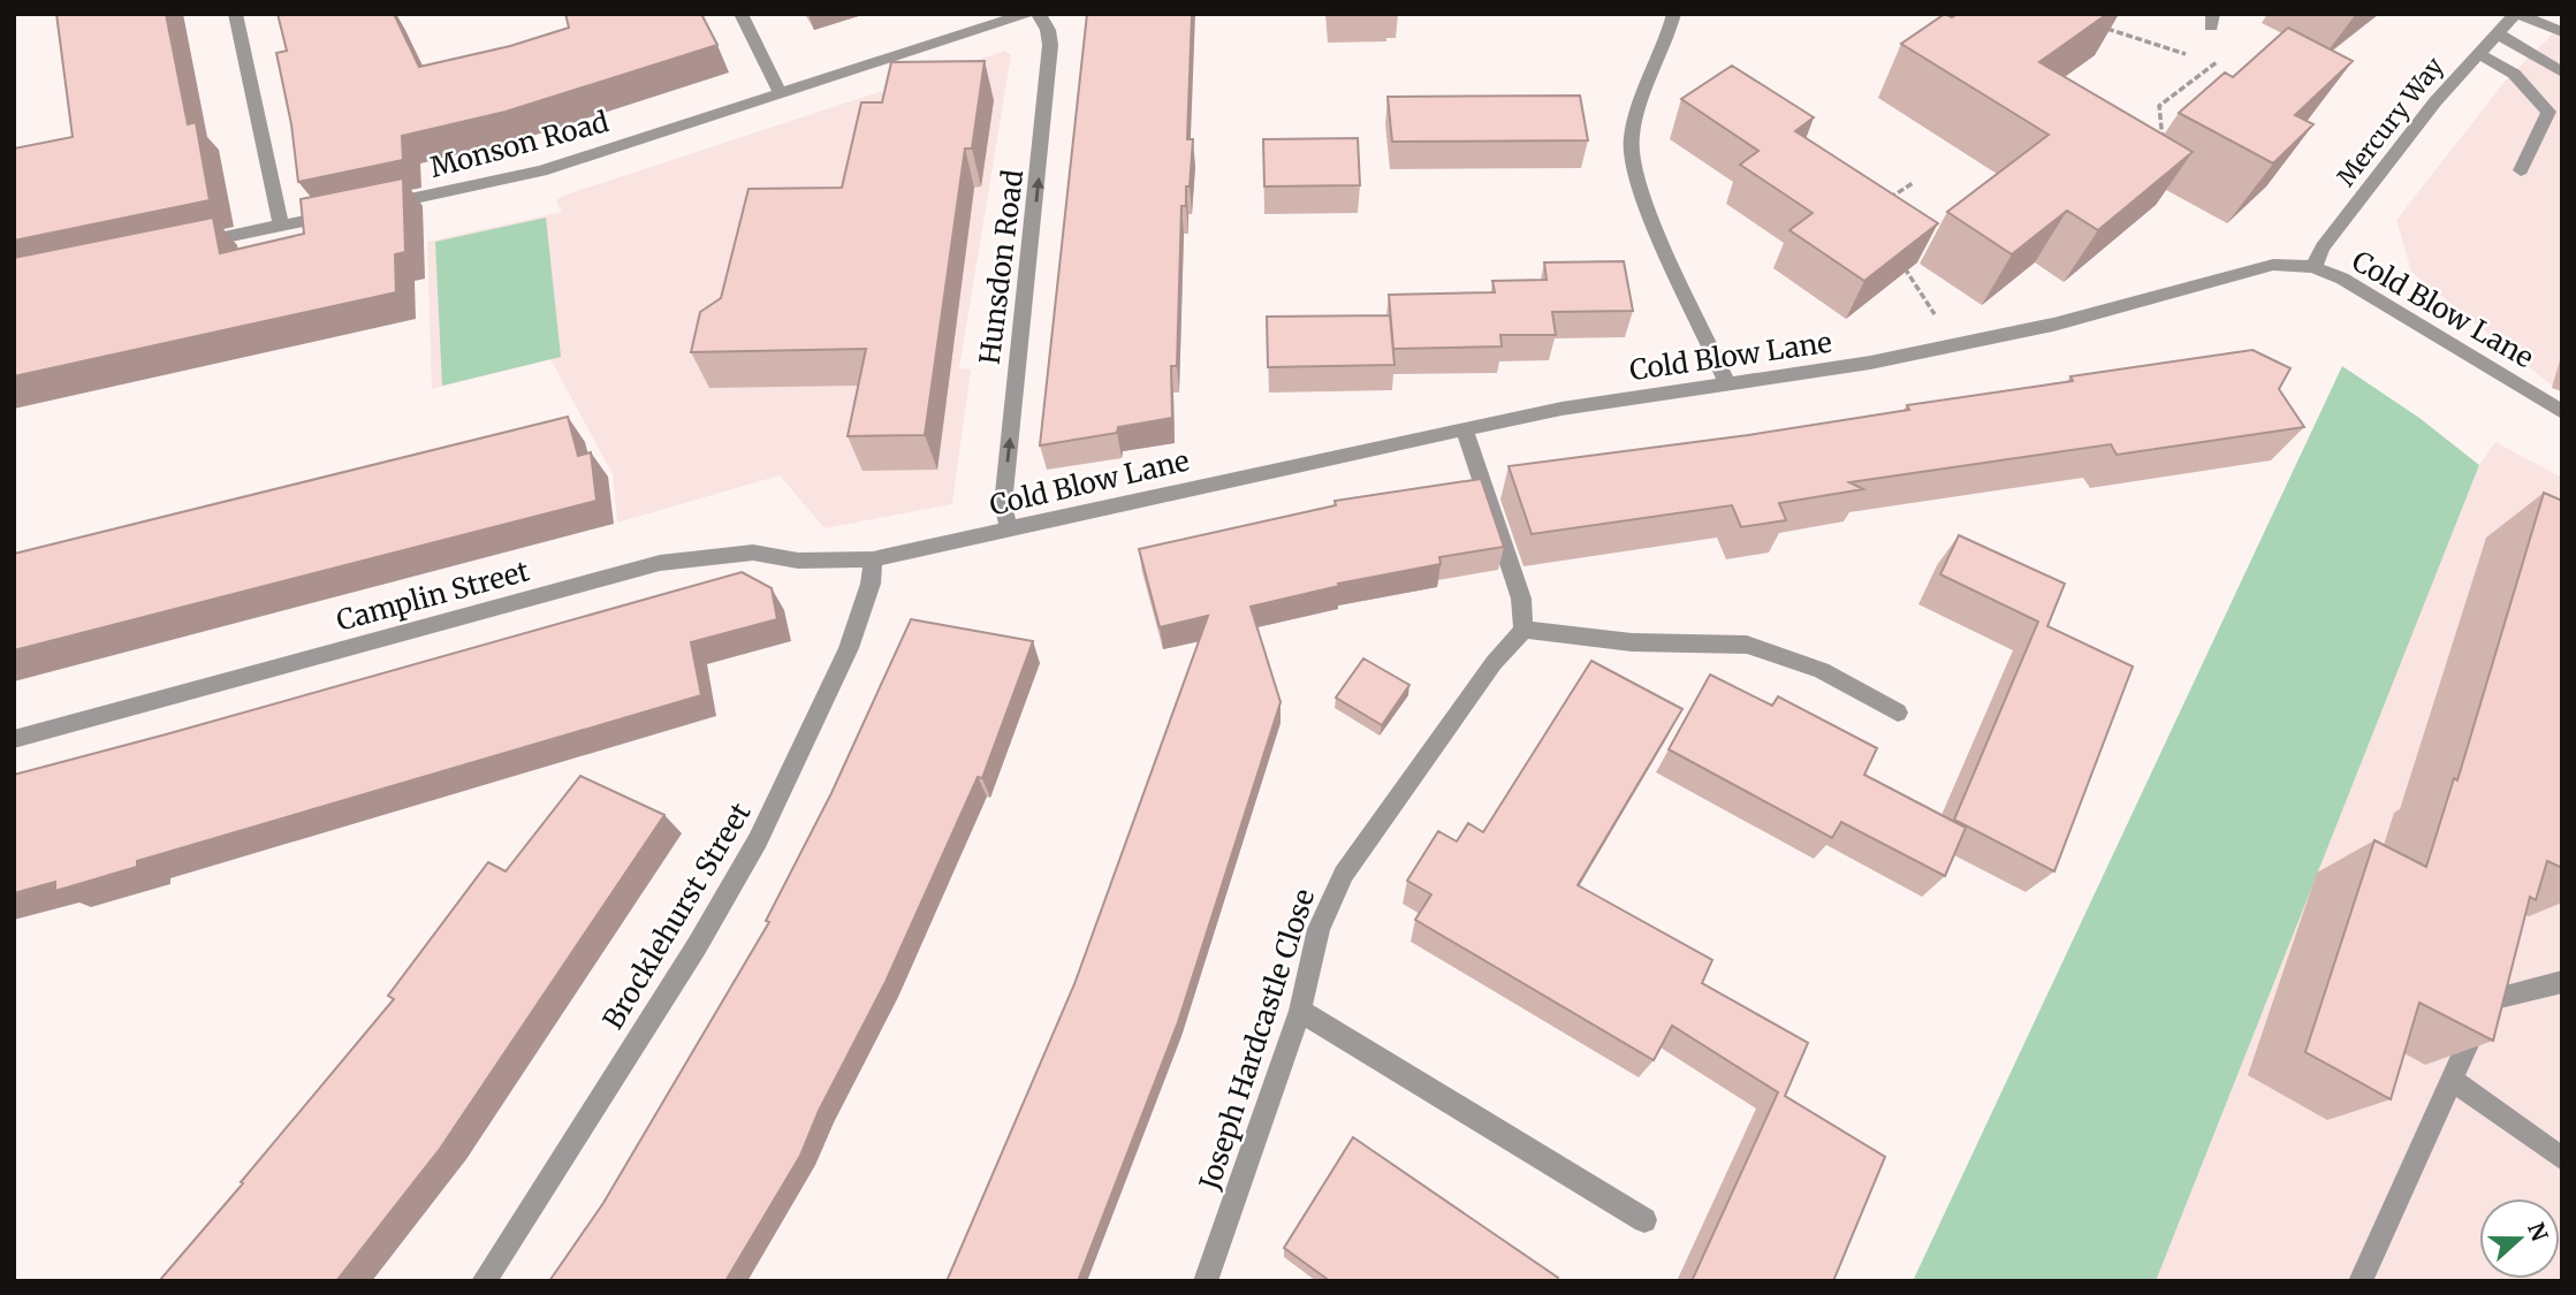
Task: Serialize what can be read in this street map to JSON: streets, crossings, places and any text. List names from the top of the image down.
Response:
{
  "streets": {
    "street": [
      "Mercury Way",
      "Monson Road",
      "Hunsdon Road",
      "Cold Blow Lane",
      "Camplin Street",
      "Brocklehurst Street",
      "Joseph Hardcastle Close"
    ]
  },
  "crossings": [
    ["Mercury Way", "Cold Blow Lane"],
    ["Hunsdon Road", "Cold Blow Lane"],
    ["Cold Blow Lane", "Camplin Street"],
    ["Cold Blow Lane", "Brocklehurst Street"],
    ["Camplin Street", "Brocklehurst Street"]
  ],
  "one_way": ["Hunsdon Road"],
  "north": "right"
}
